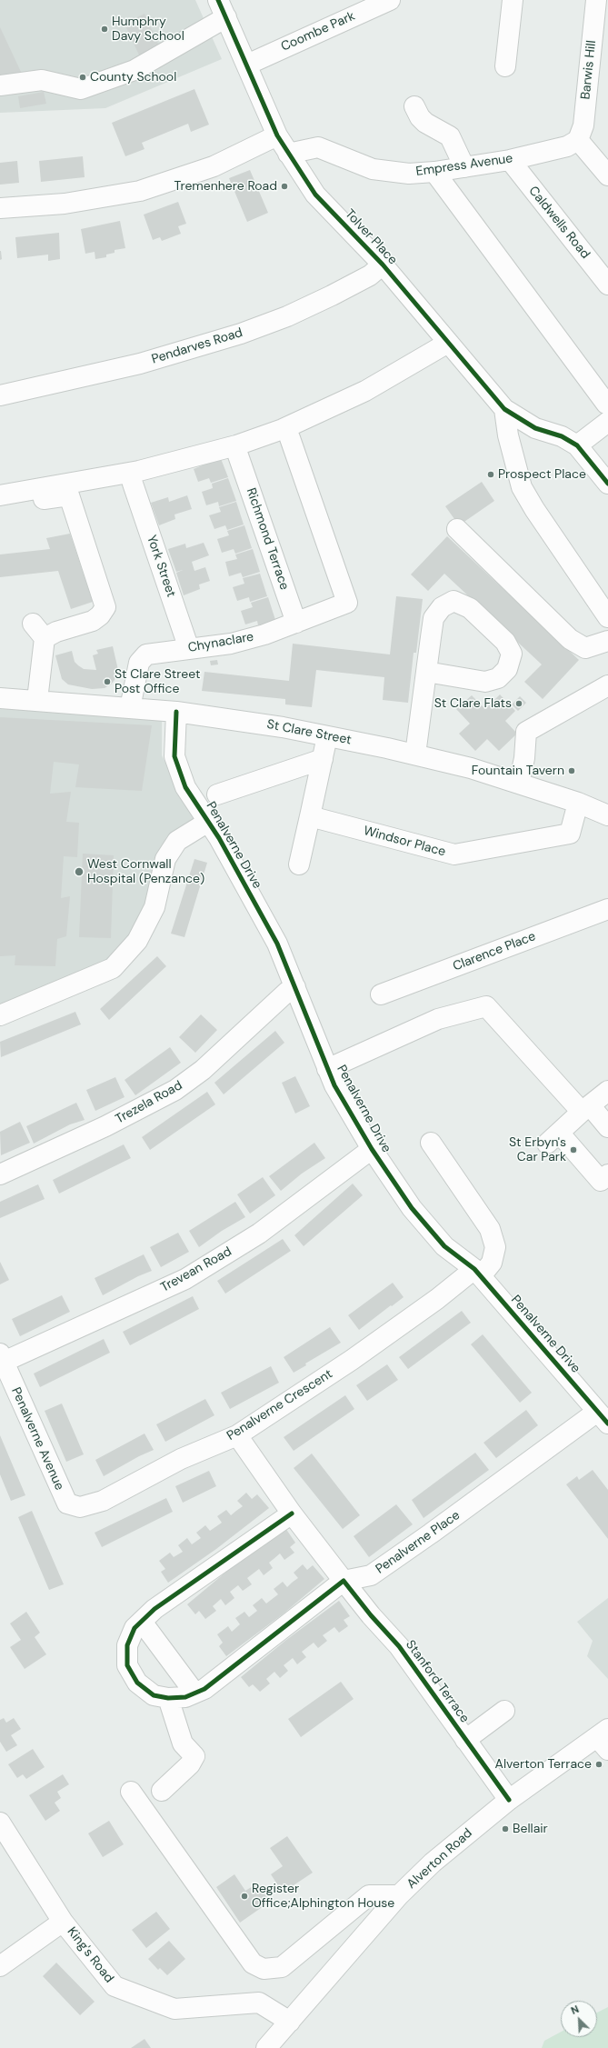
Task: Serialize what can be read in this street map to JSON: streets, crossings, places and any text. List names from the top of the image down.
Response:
{
  "streets": {
    "street": [
      "Coombe Park",
      "Barwis Hill",
      "Empress Avenue",
      "Caldwells Road",
      "Tolver Place",
      "Pendarves Road",
      "Richmond Terrace",
      "York Street",
      "Chynaclare",
      "St Clare Street",
      "Windsor Place",
      "Penalverne Drive",
      "Clarence Place",
      "Trezela Road",
      "Trevean Road",
      "Penalverne Crescent",
      "Penalverne Avenue",
      "Penalverne Place",
      "Stanford Terrace",
      "Alverton Road",
      "King's Road"
    ]
  },
  "crossings": [
    ["Coombe Park", "Tolver Place"],
    ["Barwis Hill", "Empress Avenue"],
    ["Empress Avenue", "Caldwells Road"],
    ["Empress Avenue", "Tolver Place"],
    ["Tolver Place", "Pendarves Road"],
    ["Richmond Terrace", "Chynaclare"],
    ["York Street", "Chynaclare"],
    ["Chynaclare", "St Clare Street"],
    ["St Clare Street", "Windsor Place"],
    ["St Clare Street", "Penalverne Drive"],
    ["Penalverne Drive", "Trezela Road"],
    ["Penalverne Drive", "Trevean Road"],
    ["Penalverne Drive", "Penalverne Crescent"],
    ["Penalverne Drive", "Penalverne Place"],
    ["Trevean Road", "Penalverne Avenue"],
    ["Penalverne Crescent", "Penalverne Avenue"],
    ["Penalverne Place", "Stanford Terrace"],
    ["Stanford Terrace", "Alverton Road"],
    ["Alverton Road", "King's Road"]
  ],
  "places": [
    "Humphry Davy School",
    "County School",
    "Tremenhere Road",
    "Prospect Place",
    "St Clare Street Post Office",
    "St Clare Flats",
    "Fountain Tavern",
    "West Cornwall Hospital (Penzance)",
    "St Erbyn's Car Park",
    "Alverton Terrace",
    "Bellair",
    "Register Office;Alphington House"
  ],
  "north": "top left"
}
